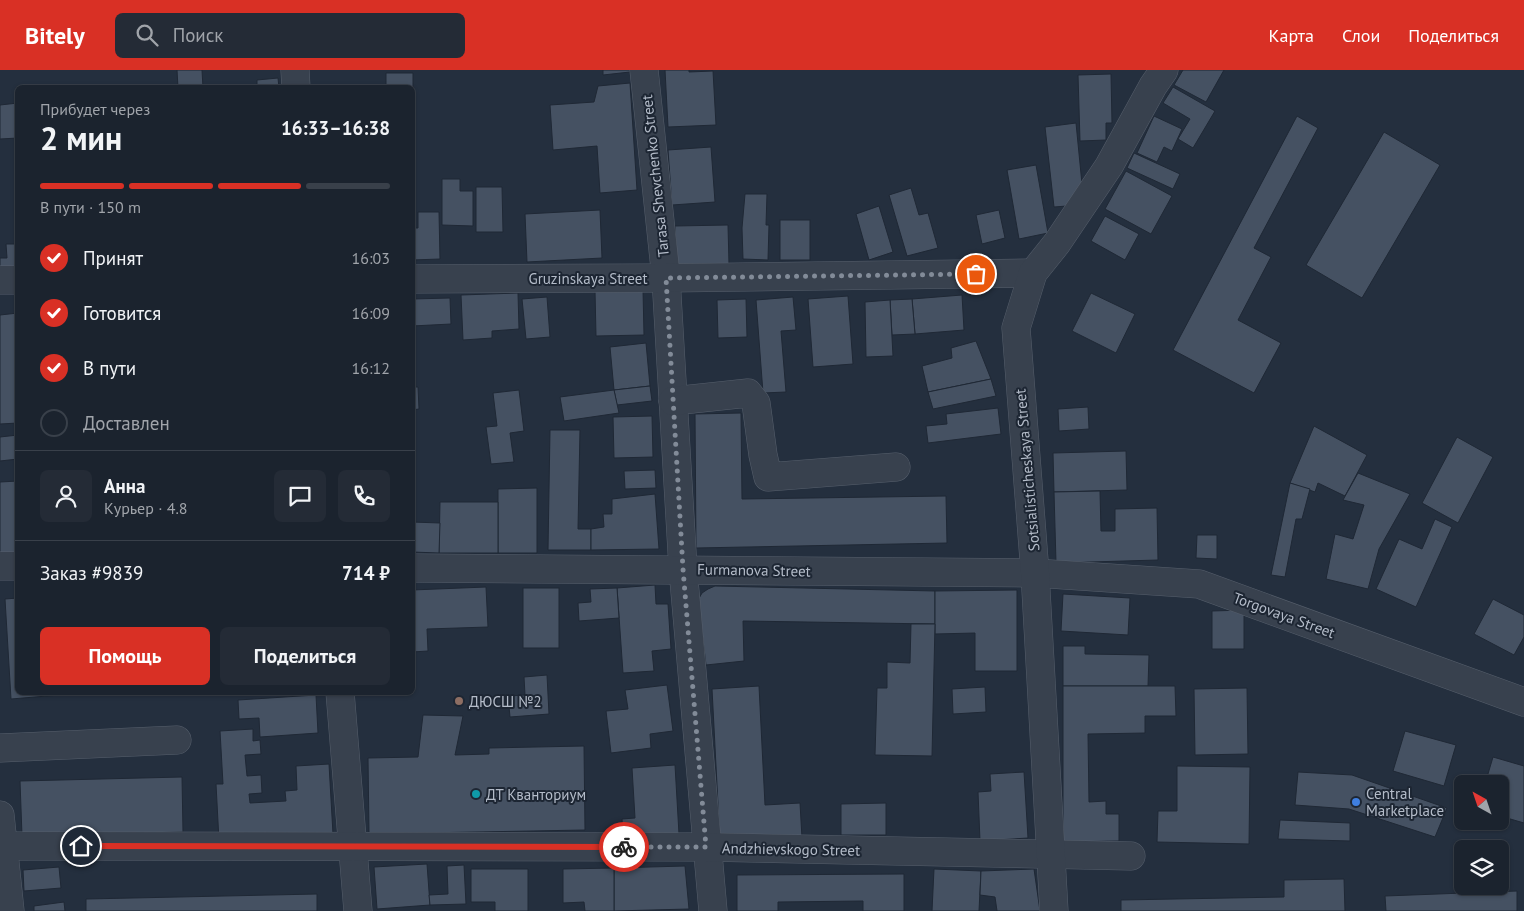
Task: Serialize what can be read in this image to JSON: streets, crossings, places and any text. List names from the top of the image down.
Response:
{
  "streets": {
    "street": [
      "Tarasa Shevchenko Street",
      "Gruzinskaya Street",
      "Sotsialisticheskaya Street",
      "Furmanova Street",
      "Torgovaya Street",
      "Andzhievskogo Street"
    ]
  },
  "crossings": [
    ["Tarasa Shevchenko Street", "Gruzinskaya Street"],
    ["Tarasa Shevchenko Street", "Furmanova Street"],
    ["Tarasa Shevchenko Street", "Andzhievskogo Street"],
    ["Gruzinskaya Street", "Sotsialisticheskaya Street"],
    ["Sotsialisticheskaya Street", "Furmanova Street"],
    ["Sotsialisticheskaya Street", "Torgovaya Street"],
    ["Sotsialisticheskaya Street", "Andzhievskogo Street"],
    ["Furmanova Street", "Torgovaya Street"]
  ],
  "places": ["ДЮСШ №2", "ДТ Кванториум", "Central Marketplace"],
  "north": "top left",
  "page": {
    "header": "Bitely",
    "search": "Поиск",
    "nav": ["Карта", "Слои", "Поделиться"],
    "heading": ["2 мин", "Прибудет через", "16:33–16:38"],
    "panel": [
      "Анна",
      "Курьер · 4.8",
      "Заказ #9839",
      "714 ₽"
    ],
    "bar": "В пути · 150 m",
    "list": [
      ["Принят", "16:03"],
      ["Готовится", "16:09"],
      ["В пути", "16:12"],
      "Доставлен"
    ],
    "buttons": ["Помощь", "Поделиться"]
  }
}
